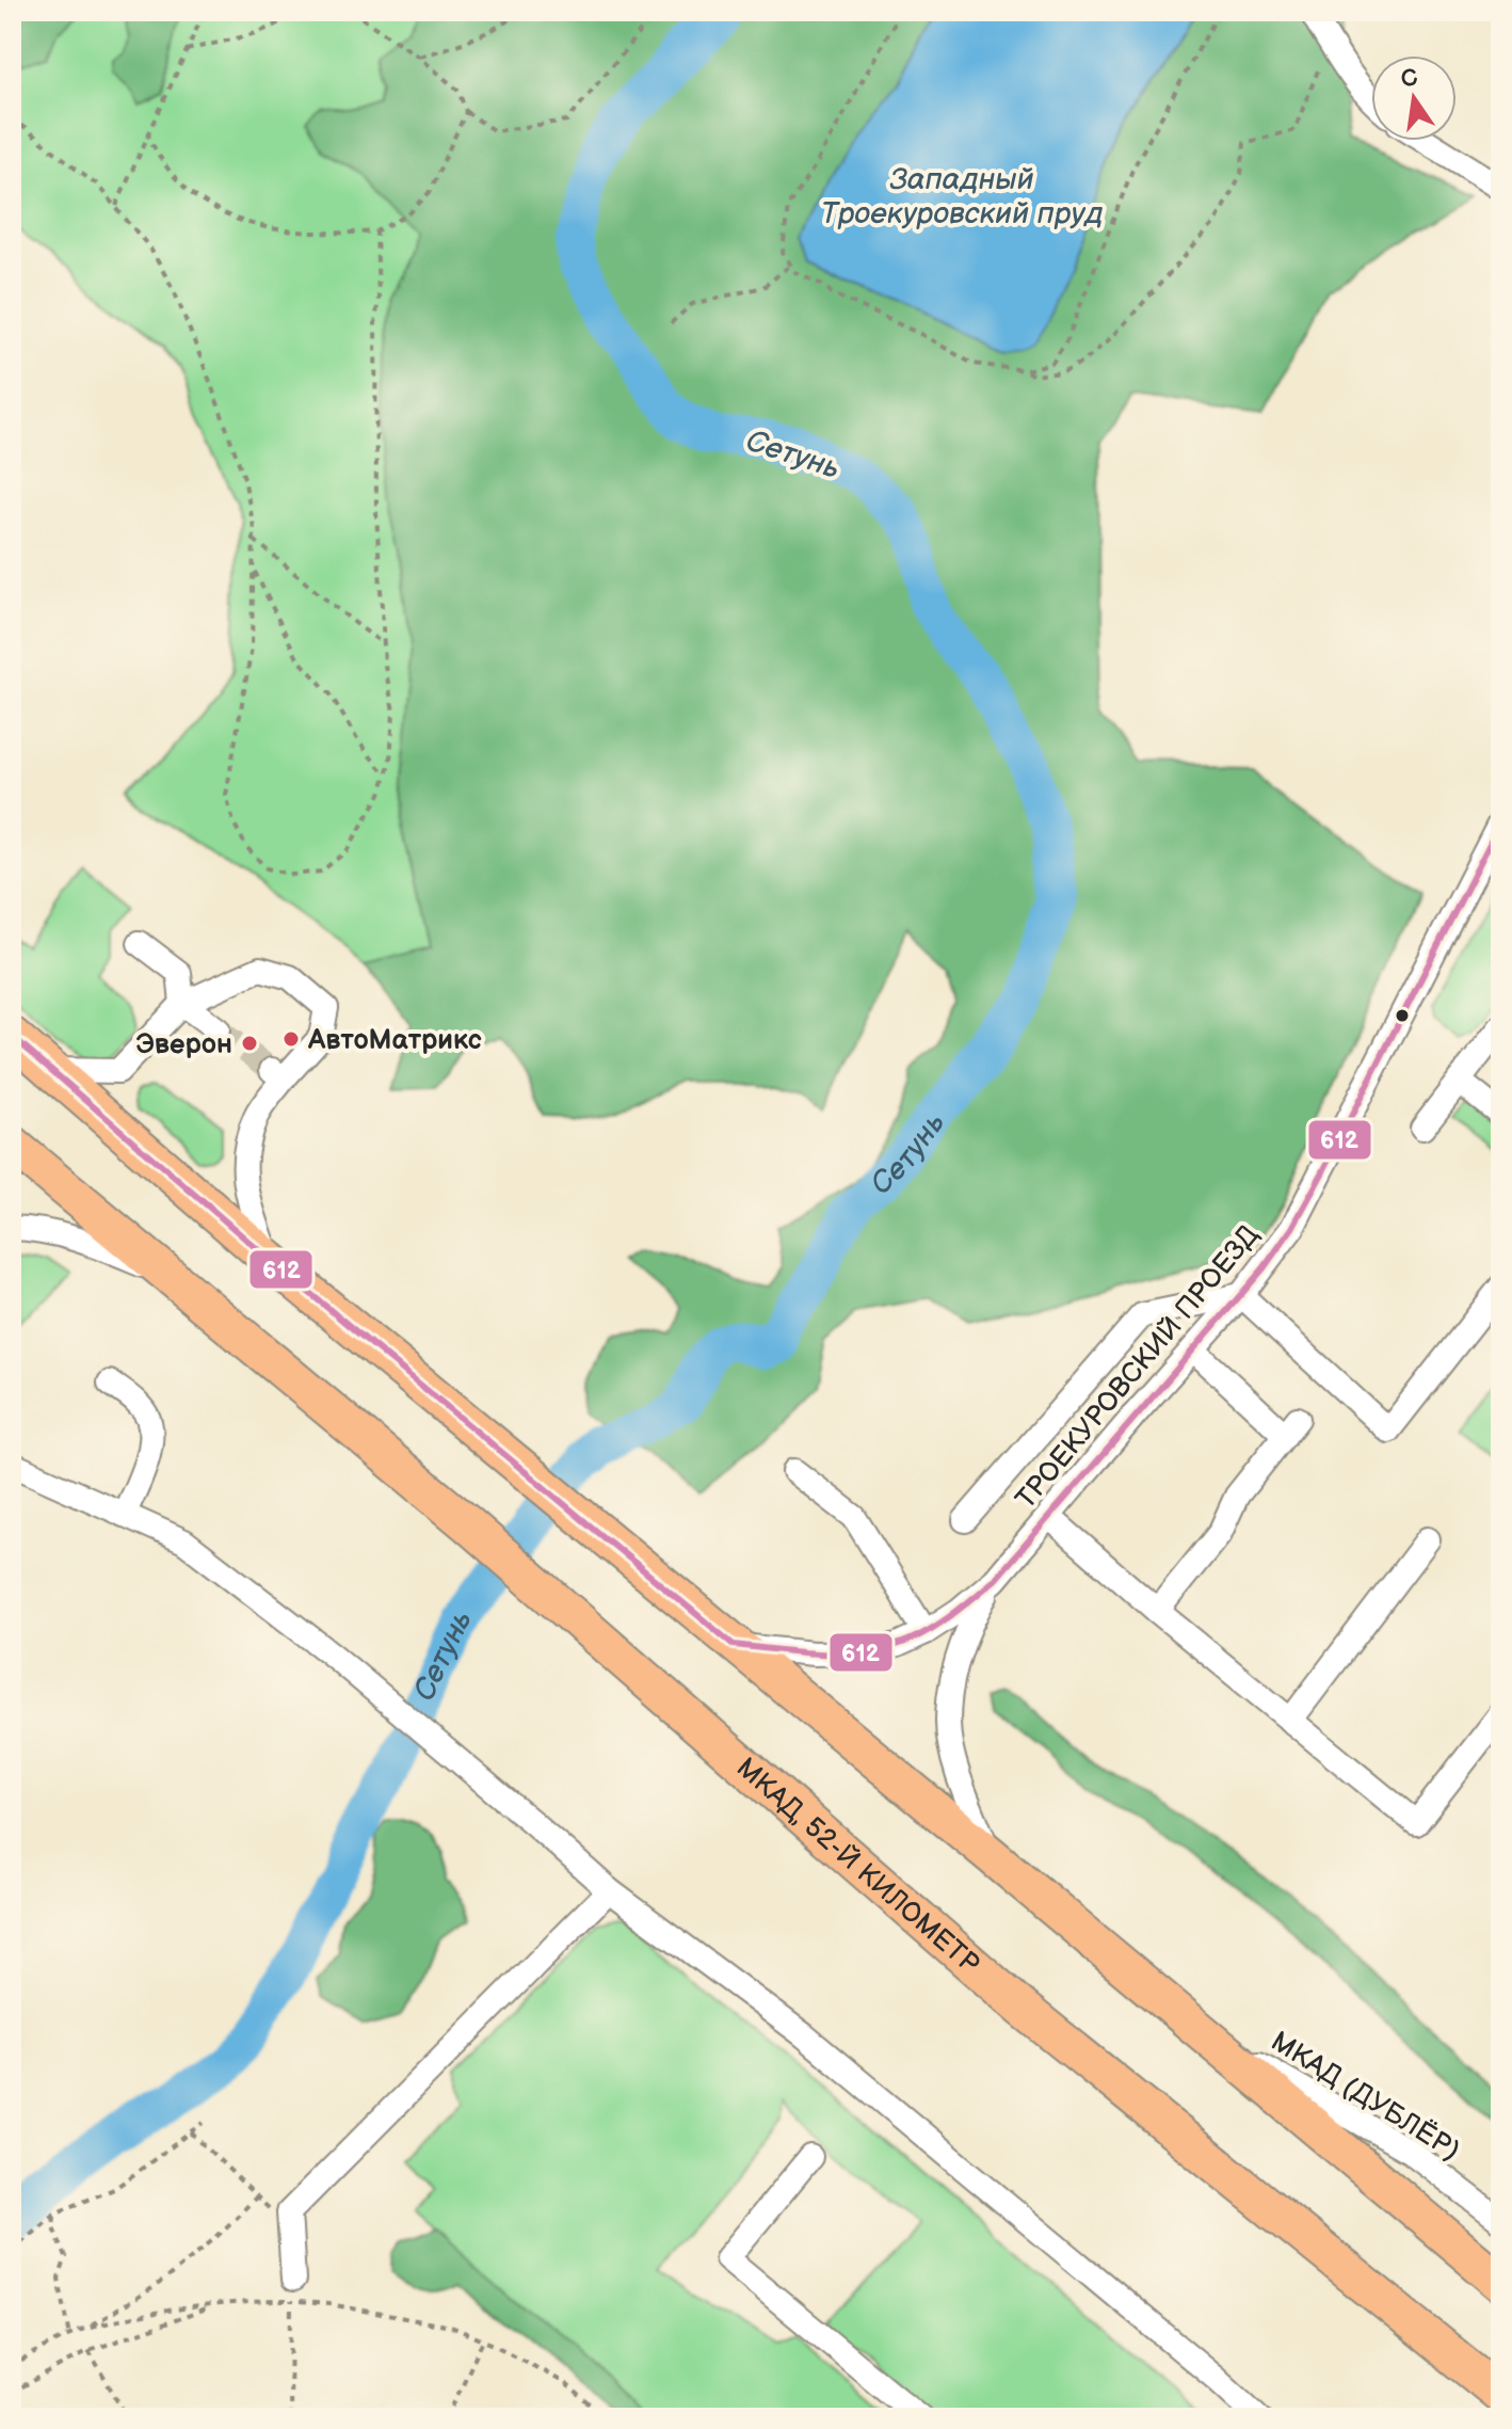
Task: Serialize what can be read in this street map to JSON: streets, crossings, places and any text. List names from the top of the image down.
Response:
{
  "streets": {
    "highway": ["МКАД, 52-Й КИЛОМЕТР"],
    "street": ["ТРОЕКУРОВСКИЙ ПРОЕЗД", "МКАД (ДУБЛЁР)"]
  },
  "water": ["Западный Троекуровский пруд", "Сетунь"],
  "places": ["АвтоМатрикс", "Эверон"],
  "lines": ["transit line 612"],
  "north": "top"
}
